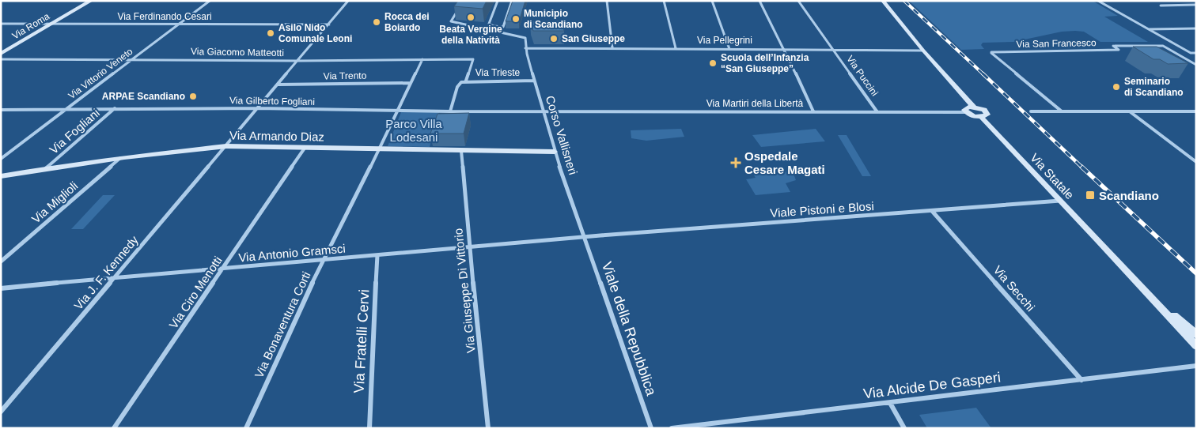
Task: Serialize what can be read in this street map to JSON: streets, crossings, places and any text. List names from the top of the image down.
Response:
{
  "streets": {
    "main road": ["Via Roma", "Via Armando Diaz", "Via Statale"],
    "street": [
      "Via Ferdinando Cesari",
      "Via Pellegrini",
      "Via San Francesco",
      "Via Giacomo Matteotti",
      "Via Trieste",
      "Via Vittorio Veneto",
      "Via Trento",
      "Via Puccini",
      "Via Gilberto Fogliani",
      "Via Martiri della Libertà",
      "Via Fogliani",
      "Corso Vallisneri",
      "Via Miglioli",
      "Viale Pistoni e Blosi",
      "Via Antonio Gramsci",
      "Via J. F. Kennedy",
      "Via Secchi",
      "Via Giuseppe Di Vittorio",
      "Via Ciro Menotti",
      "Via Bonaventura Corti",
      "Viale della Repubblica",
      "Via Fratelli Cervi",
      "Via Alcide De Gasperi"
    ]
  },
  "crossings": [
    ["Via Ferdinando Cesari", "Via Roma"],
    ["Via Ferdinando Cesari", "Via Vittorio Veneto"],
    ["Via Ferdinando Cesari", "Via J. F. Kennedy"],
    ["Via Pellegrini", "Via Puccini"],
    ["Via Pellegrini", "Corso Vallisneri"],
    ["Via Pellegrini", "Via Statale"],
    ["Via Giacomo Matteotti", "Via Trieste"],
    ["Via Giacomo Matteotti", "Via Vittorio Veneto"],
    ["Via Giacomo Matteotti", "Via J. F. Kennedy"],
    ["Via Giacomo Matteotti", "Via Bonaventura Corti"],
    ["Via Trieste", "Via Gilberto Fogliani"],
    ["Via Trieste", "Corso Vallisneri"],
    ["Via Vittorio Veneto", "Via Gilberto Fogliani"],
    ["Via Trento", "Via J. F. Kennedy"],
    ["Via Trento", "Via Bonaventura Corti"],
    ["Via Puccini", "Via Martiri della Libertà"],
    ["Via Gilberto Fogliani", "Via Martiri della Libertà"],
    ["Via Gilberto Fogliani", "Via Fogliani"],
    ["Via Gilberto Fogliani", "Corso Vallisneri"],
    ["Via Gilberto Fogliani", "Via J. F. Kennedy"],
    ["Via Gilberto Fogliani", "Via Bonaventura Corti"],
    ["Via Martiri della Libertà", "Corso Vallisneri"],
    ["Via Martiri della Libertà", "Via Statale"],
    ["Via Fogliani", "Via Armando Diaz"],
    ["Corso Vallisneri", "Via Armando Diaz"],
    ["Corso Vallisneri", "Viale Pistoni e Blosi"],
    ["Corso Vallisneri", "Via Antonio Gramsci"],
    ["Corso Vallisneri", "Viale della Repubblica"],
    ["Via Armando Diaz", "Via Miglioli"],
    ["Via Armando Diaz", "Via J. F. Kennedy"],
    ["Via Armando Diaz", "Via Giuseppe Di Vittorio"],
    ["Via Armando Diaz", "Via Ciro Menotti"],
    ["Via Armando Diaz", "Via Bonaventura Corti"],
    ["Via Statale", "Viale Pistoni e Blosi"],
    ["Viale Pistoni e Blosi", "Via Antonio Gramsci"],
    ["Viale Pistoni e Blosi", "Via Secchi"],
    ["Viale Pistoni e Blosi", "Viale della Repubblica"],
    ["Via Antonio Gramsci", "Via J. F. Kennedy"],
    ["Via Antonio Gramsci", "Via Giuseppe Di Vittorio"],
    ["Via Antonio Gramsci", "Via Ciro Menotti"],
    ["Via Antonio Gramsci", "Via Bonaventura Corti"],
    ["Via Antonio Gramsci", "Viale della Repubblica"],
    ["Via Antonio Gramsci", "Via Fratelli Cervi"],
    ["Via Secchi", "Via Alcide De Gasperi"]
  ],
  "parks": ["Parco Villa Lodesani"],
  "places": {
    "other": [
      "Beata Vergine della Natività",
      "Municipio di Scandiano",
      "Rocca dei Boiardo",
      "Asilo Nido Comunale Leoni",
      "San Giuseppe",
      "Scuola dell’Infanzia “San Giuseppe”",
      "Seminario di Scandiano",
      "ARPAE Scandiano"
    ],
    "health": ["Ospedale Cesare Magati"],
    "transit": ["Scandiano"]
  }
}
